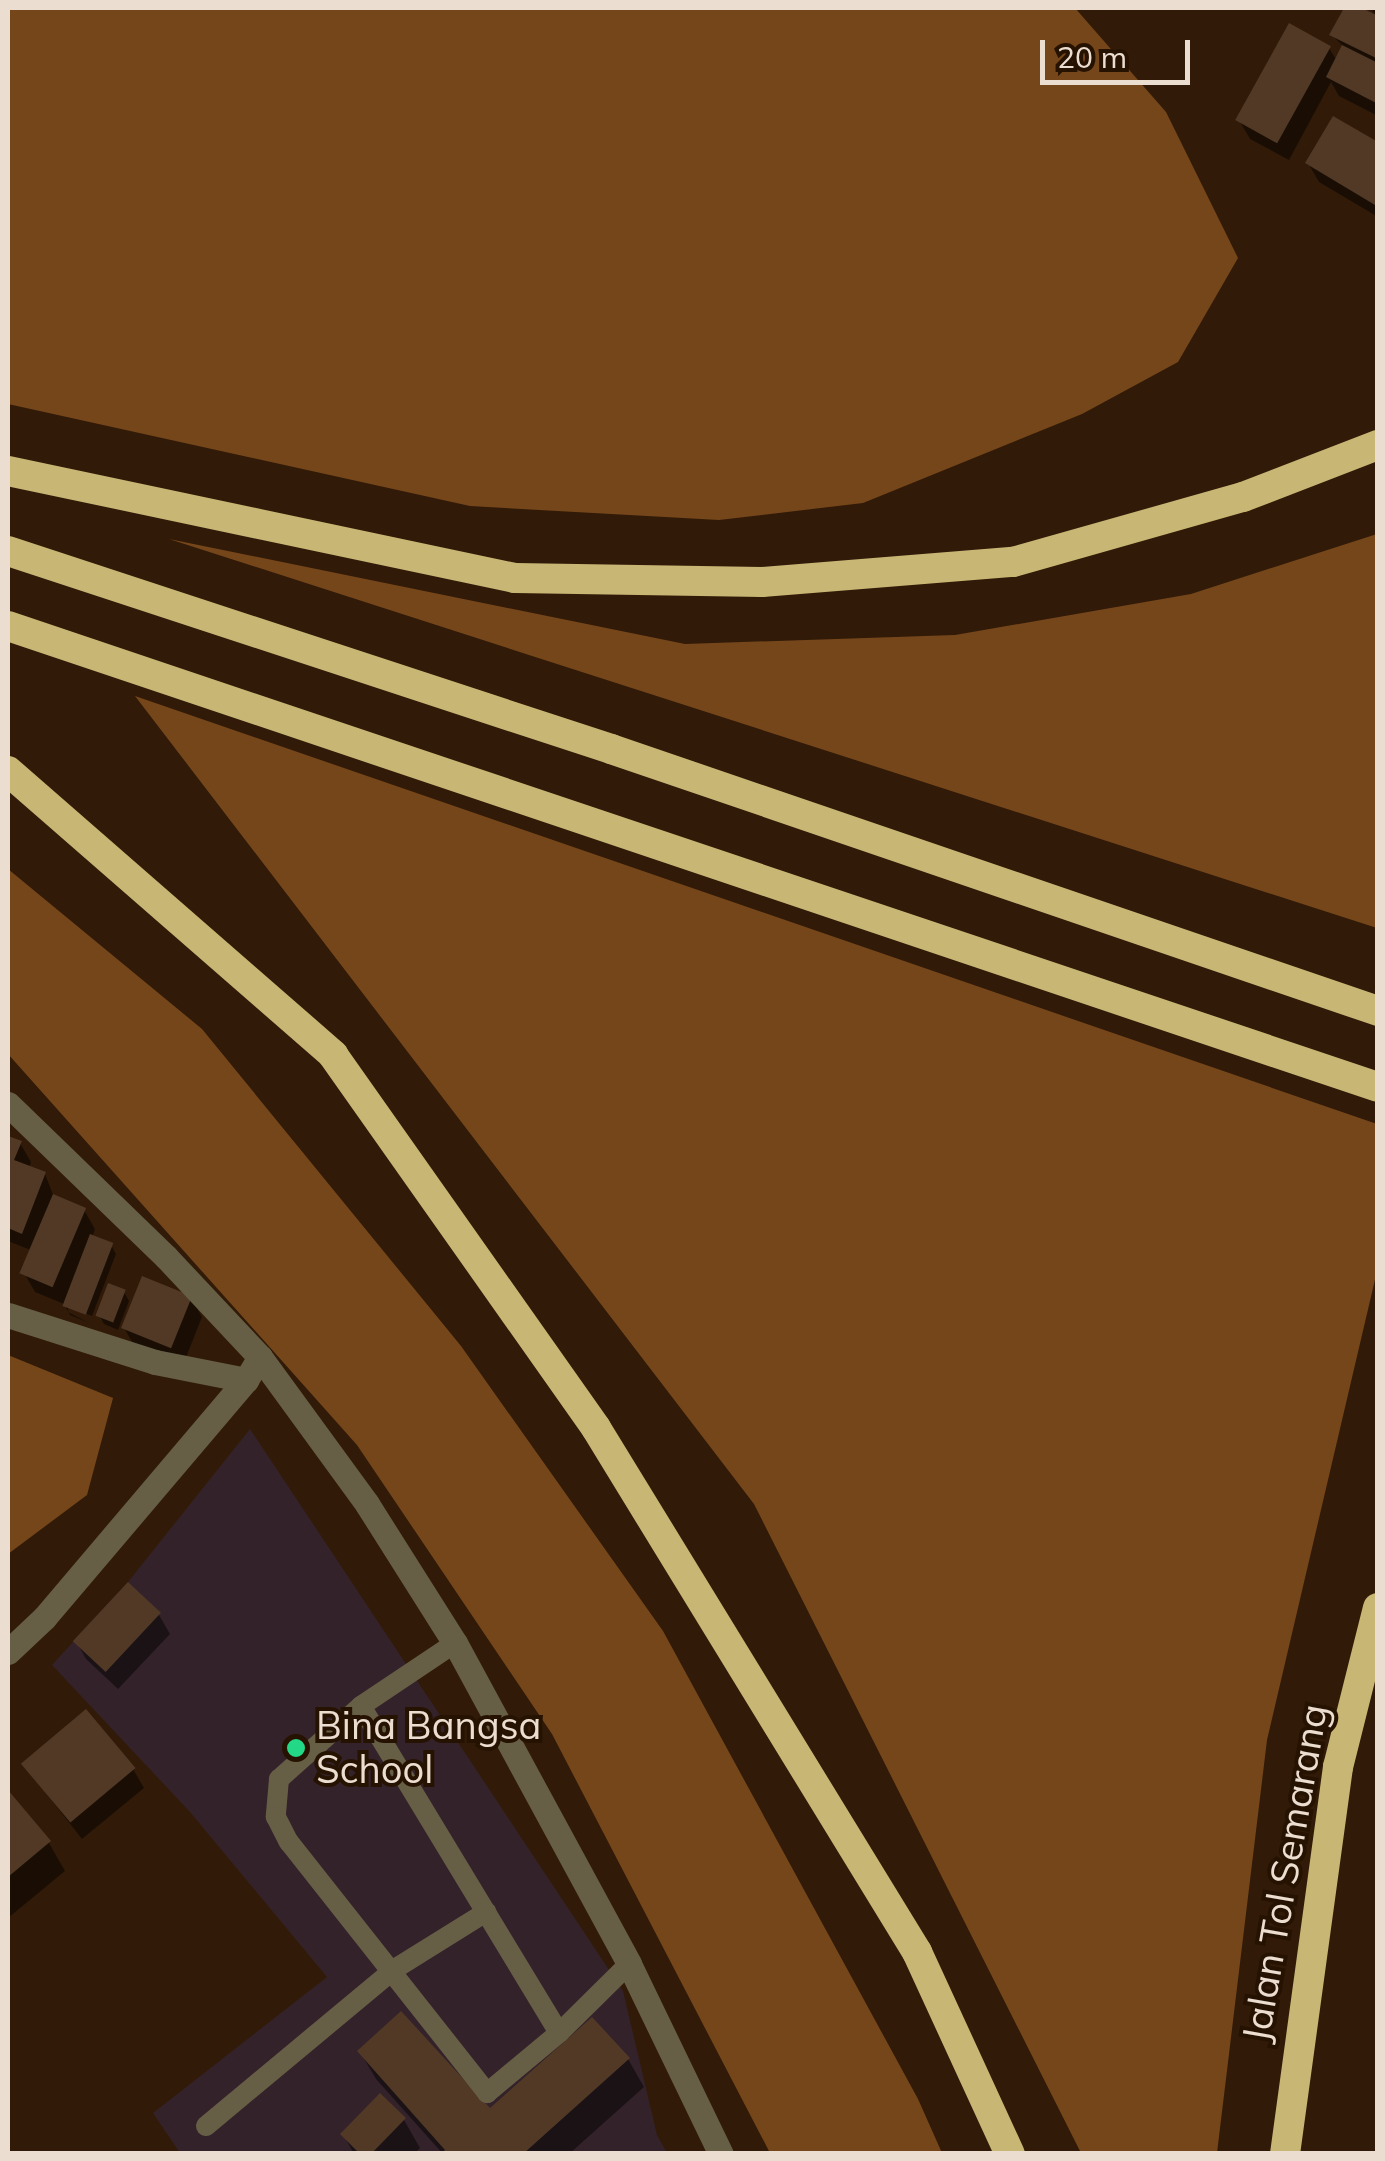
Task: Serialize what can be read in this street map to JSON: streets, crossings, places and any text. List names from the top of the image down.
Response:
{
  "streets": {
    "highway": ["Jalan Tol Semarang"]
  },
  "places": ["Bina Bangsa School"],
  "scale_bar": "20 m"
}
